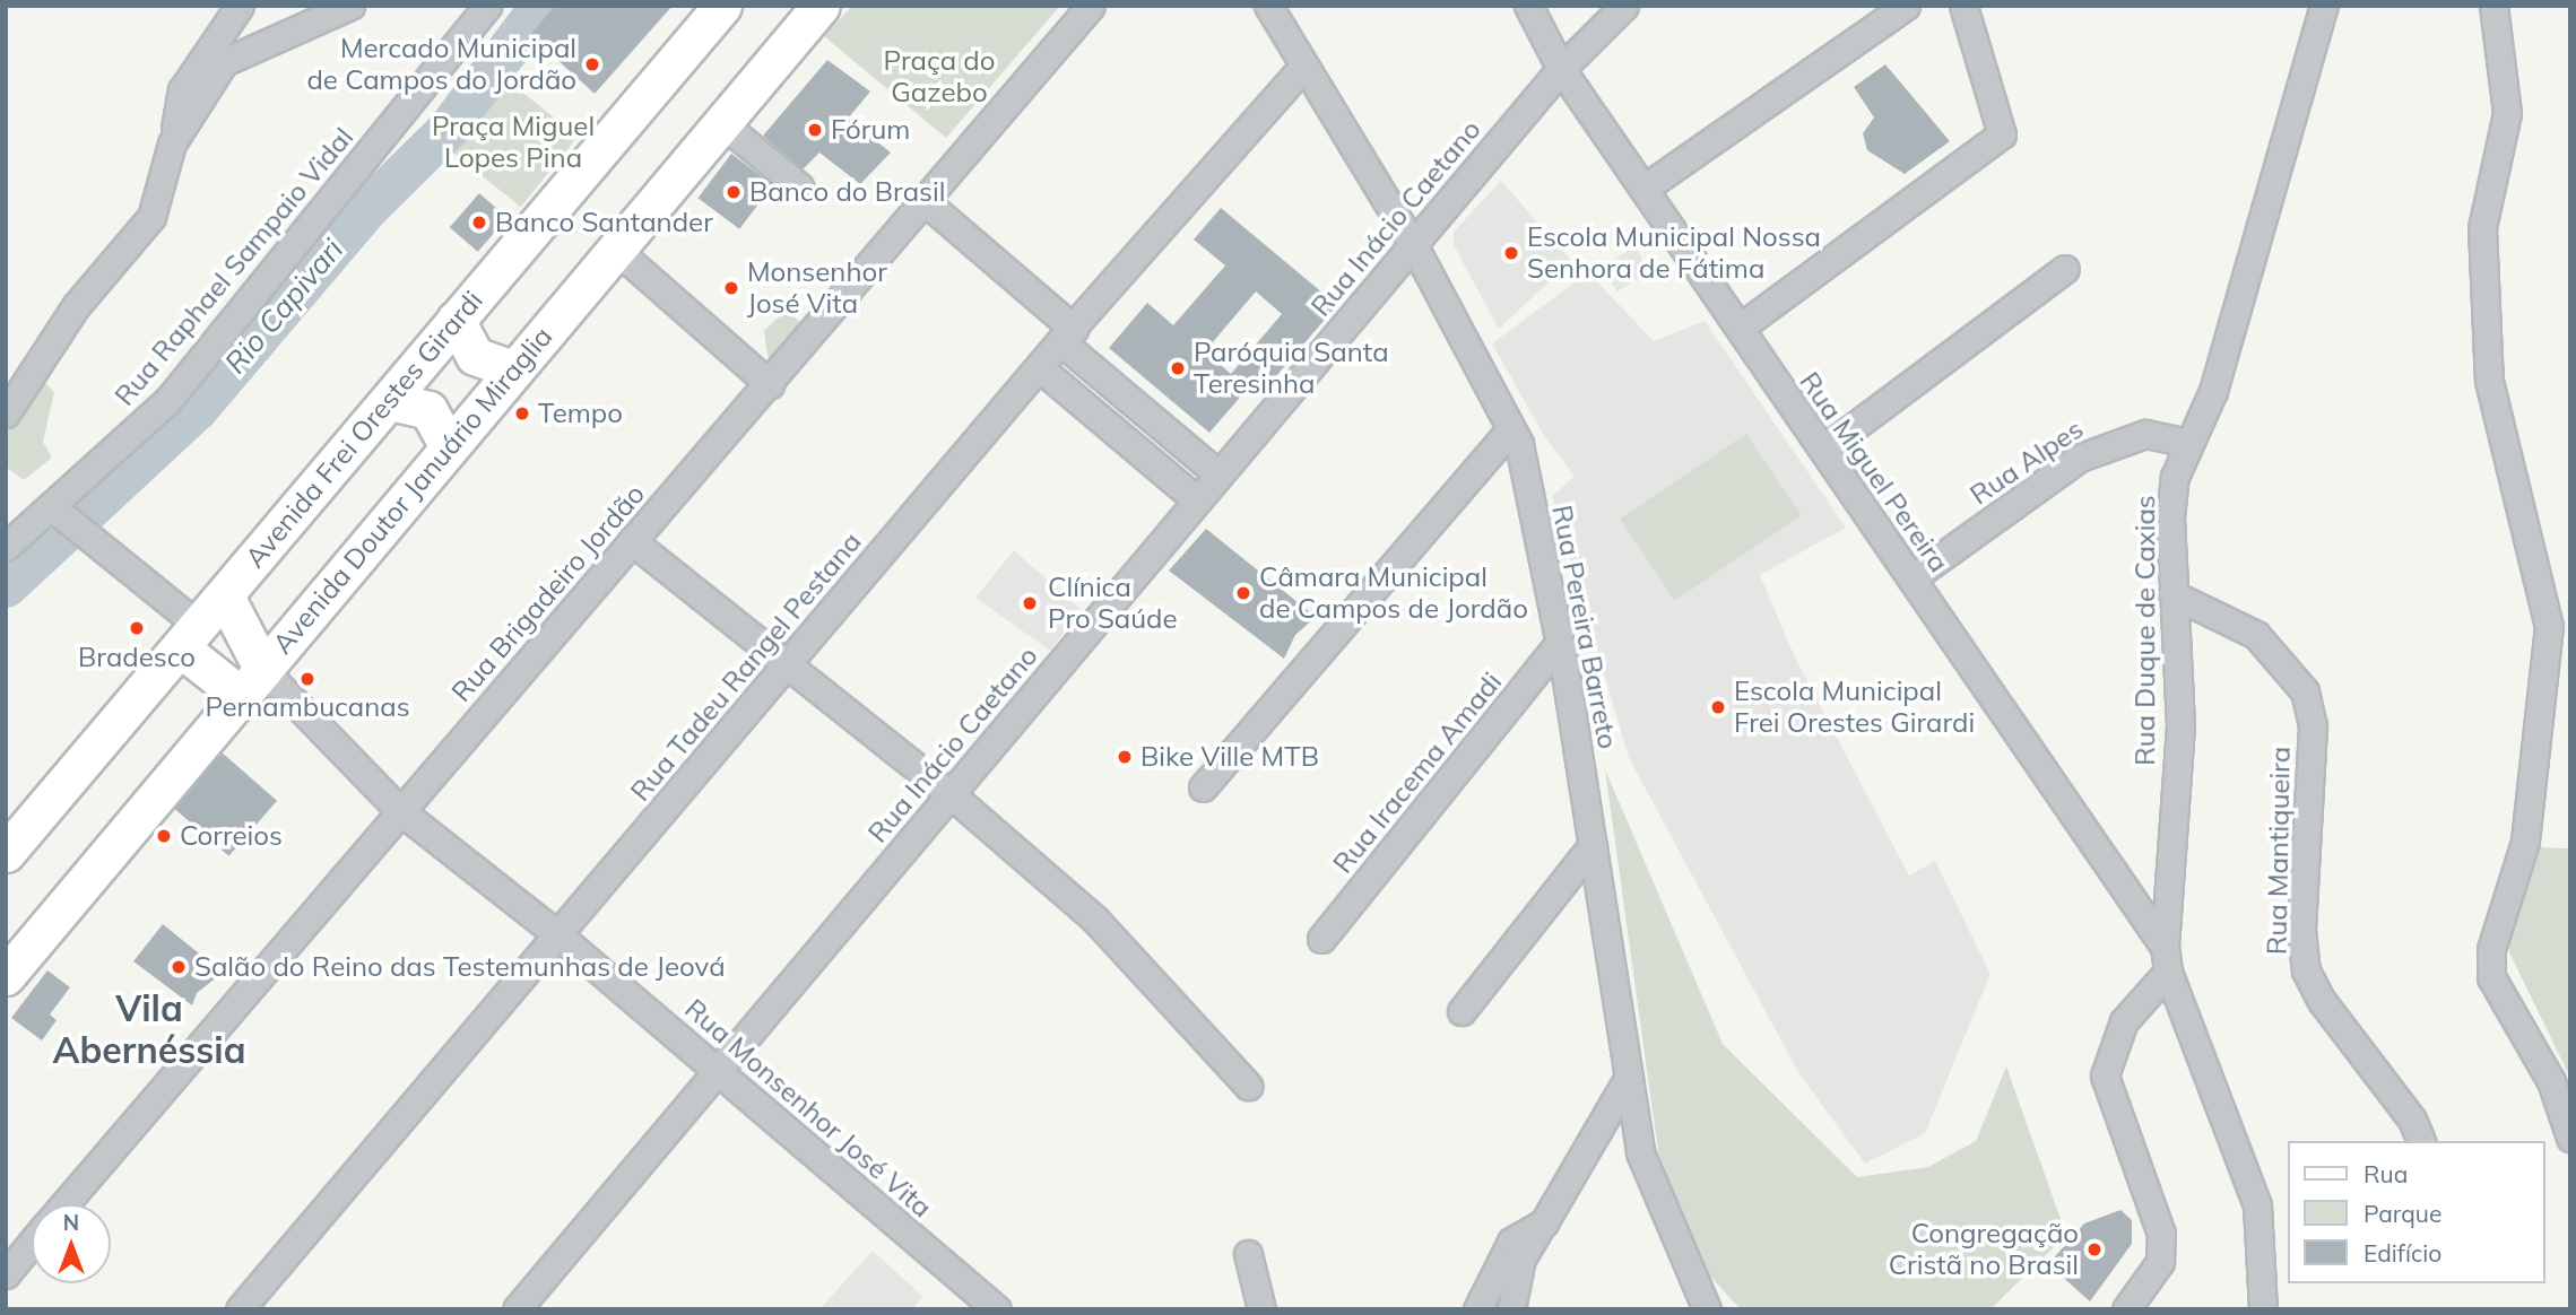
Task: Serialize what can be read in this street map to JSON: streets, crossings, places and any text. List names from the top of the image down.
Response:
{
  "streets": {
    "main road": ["Avenida Frei Orestes Girardi", "Avenida Doutor Januário Miraglia"],
    "street": [
      "Rua Inácio Caetano",
      "Rua Raphael Sampaio Vidal",
      "Rua Alpes",
      "Rua Miguel Pereira",
      "Rua Brigadeiro Jordão",
      "Rua Pereira Barreto",
      "Rua Duque de Caxias",
      "Rua Tadeu Rangel Pestana",
      "Rua Iracema Amadi",
      "Rua Mantiqueira",
      "Rua Monsenhor José Vita"
    ]
  },
  "crossings": [
    ["Rua Inácio Caetano", "Rua Miguel Pereira"],
    ["Rua Inácio Caetano", "Rua Pereira Barreto"],
    ["Rua Inácio Caetano", "Rua Monsenhor José Vita"],
    ["Rua Alpes", "Rua Miguel Pereira"],
    ["Rua Alpes", "Rua Duque de Caxias"],
    ["Rua Miguel Pereira", "Rua Duque de Caxias"],
    ["Avenida Doutor Januário Miraglia", "Rua Monsenhor José Vita"],
    ["Rua Brigadeiro Jordão", "Rua Monsenhor José Vita"],
    ["Rua Pereira Barreto", "Rua Tadeu Rangel Pestana"],
    ["Rua Pereira Barreto", "Rua Iracema Amadi"],
    ["Rua Duque de Caxias", "Rua Mantiqueira"],
    ["Rua Tadeu Rangel Pestana", "Rua Monsenhor José Vita"]
  ],
  "districts": ["Vila Abernéssia"],
  "water": ["Rio Capivari"],
  "parks": ["Praça do Gazebo", "Praça Miguel Lopes Pina"],
  "places": [
    "Mercado Municipal de Campos do Jordão",
    "Fórum",
    "Banco do Brasil",
    "Banco Santander",
    "Escola Municipal Nossa Senhora de Fátima",
    "Monsenhor José Vita",
    "Paróquia Santa Teresinha",
    "Tempo",
    "Câmara Municipal de Campos de Jordão",
    "Clínica Pro Saúde",
    "Bradesco",
    "Pernambucanas",
    "Escola Municipal Frei Orestes Girardi",
    "Bike Ville MTB",
    "Correios",
    "Salão do Reino das Testemunhas de Jeová",
    "Congregação Cristã no Brasil"
  ],
  "legend": ["Rua", "Parque", "Edifício"],
  "north": "top"
}
